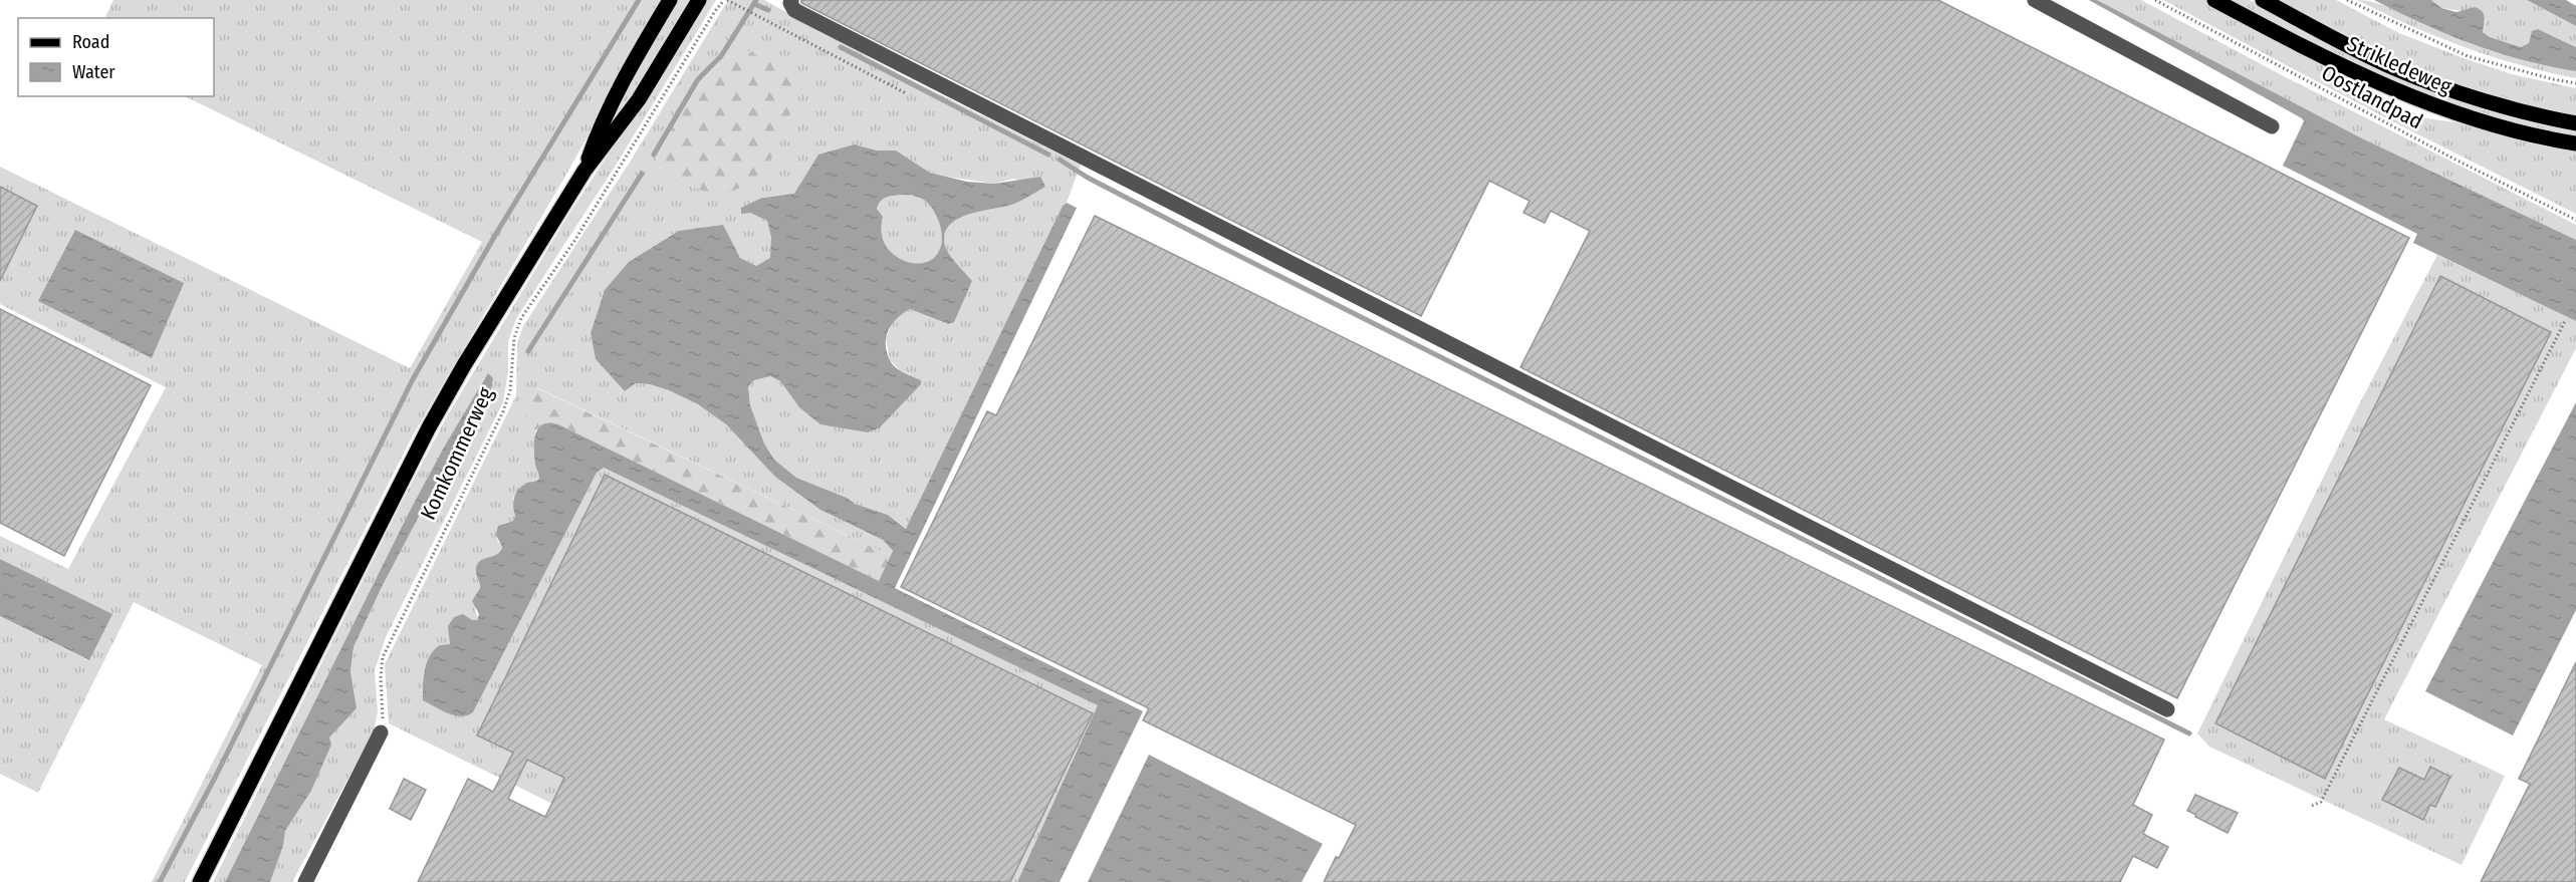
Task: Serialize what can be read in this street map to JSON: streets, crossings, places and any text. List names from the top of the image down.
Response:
{
  "streets": {
    "main road": ["Strikledeweg", "Komkommerweg"],
    "path": ["Oostlandpad"]
  },
  "legend": ["Road", "Water"]
}
